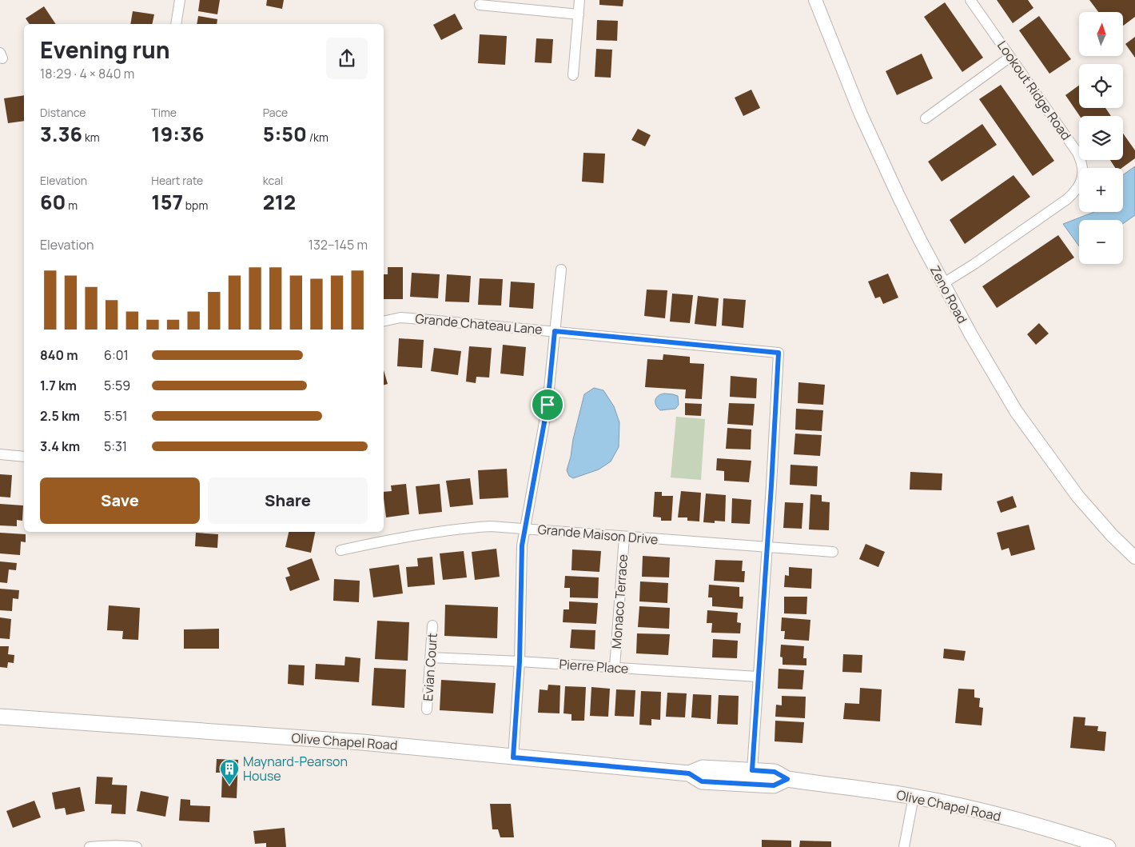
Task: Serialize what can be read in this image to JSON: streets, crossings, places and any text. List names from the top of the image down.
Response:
{
  "streets": {
    "main road": ["Olive Chapel Road"],
    "street": [
      "Lookout Ridge Road",
      "Zeno Road",
      "Grande Chateau Lane",
      "Grande Maison Drive",
      "Monaco Terrace",
      "Pierre Place",
      "Evian Court"
    ]
  },
  "crossings": [
    ["Lookout Ridge Road", "Zeno Road"],
    ["Grande Chateau Lane", "Grande Maison Drive"],
    ["Grande Maison Drive", "Monaco Terrace"],
    ["Monaco Terrace", "Pierre Place"],
    ["Pierre Place", "Evian Court"]
  ],
  "places": {
    "building": ["Maynard-Pearson House"]
  },
  "north": "top",
  "page": {
    "map_buttons": ["+", "−"],
    "heading": ["Evening run", "18:29 · 4 × 840 m"],
    "stats": [
      ["Distance", "3.36 km"],
      ["Time", "19:36"],
      ["Pace", "5:50 /km"],
      ["Elevation", "60 m"],
      ["Heart rate", "157 bpm"],
      ["kcal", "212"]
    ],
    "chart": ["Elevation", "132–145 m"],
    "list": [
      {
        "name": "840 m",
        "note": "6:01"
      },
      {
        "name": "1.7 km",
        "note": "5:59"
      },
      {
        "name": "2.5 km",
        "note": "5:51"
      },
      {
        "name": "3.4 km",
        "note": "5:31"
      }
    ],
    "buttons": ["Save", "Share"]
  }
}
